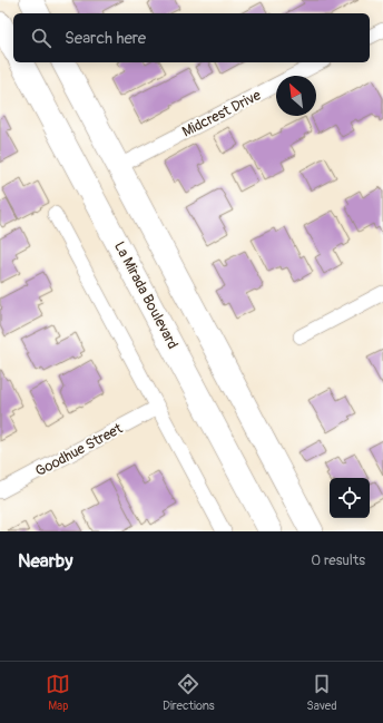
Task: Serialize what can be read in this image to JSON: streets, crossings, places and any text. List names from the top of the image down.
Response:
{
  "streets": {
    "main road": ["La Mirada Boulevard"],
    "street": ["Midcrest Drive", "Goodhue Street"]
  },
  "north": "top left",
  "page": {
    "search": "Search here",
    "heading": ["Nearby", "0 results"],
    "nav": ["Map", "Directions", "Saved"]
  }
}
